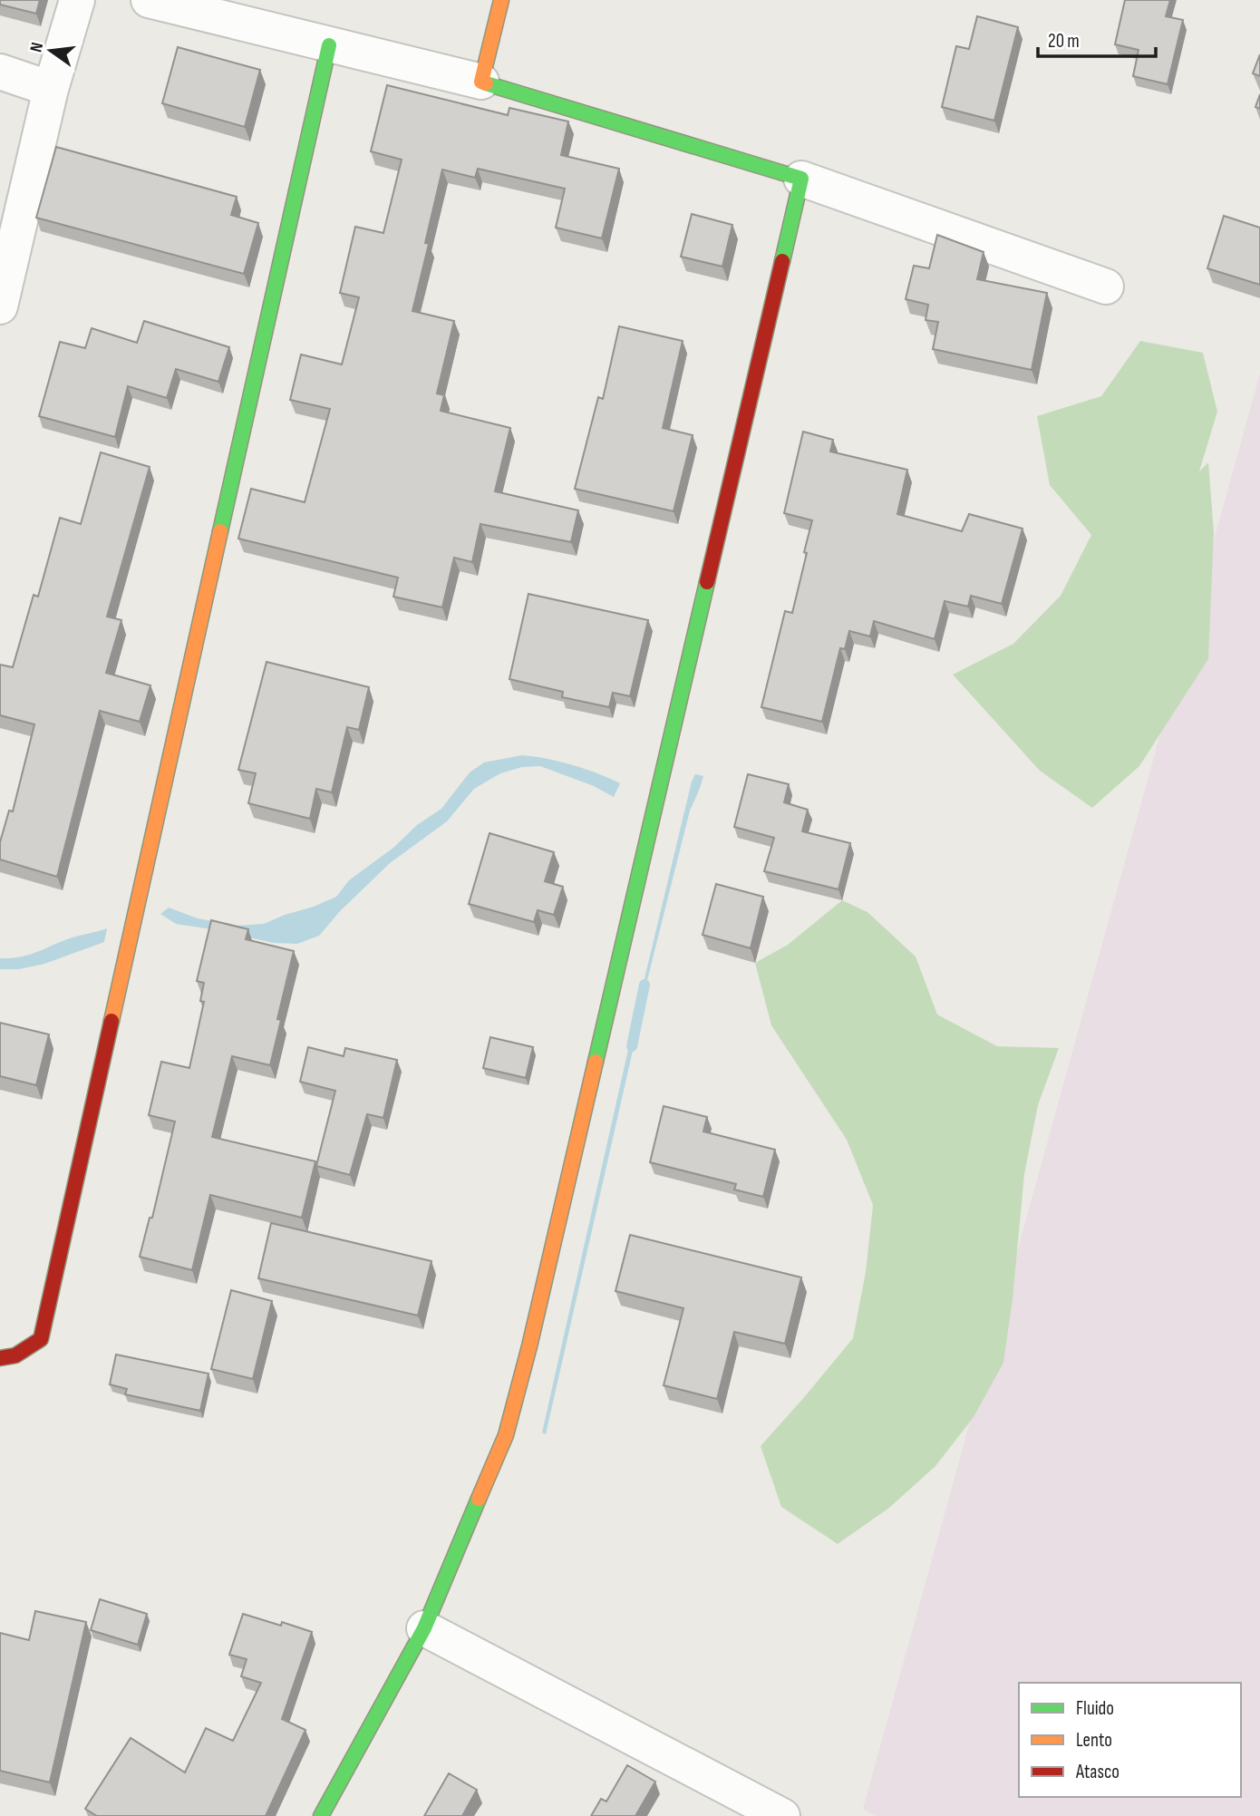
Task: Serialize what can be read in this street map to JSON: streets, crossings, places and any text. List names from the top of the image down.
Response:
{
  "legend": ["Fluido", "Lento", "Atasco"],
  "scale_bar": "20 m",
  "north": "left"
}
